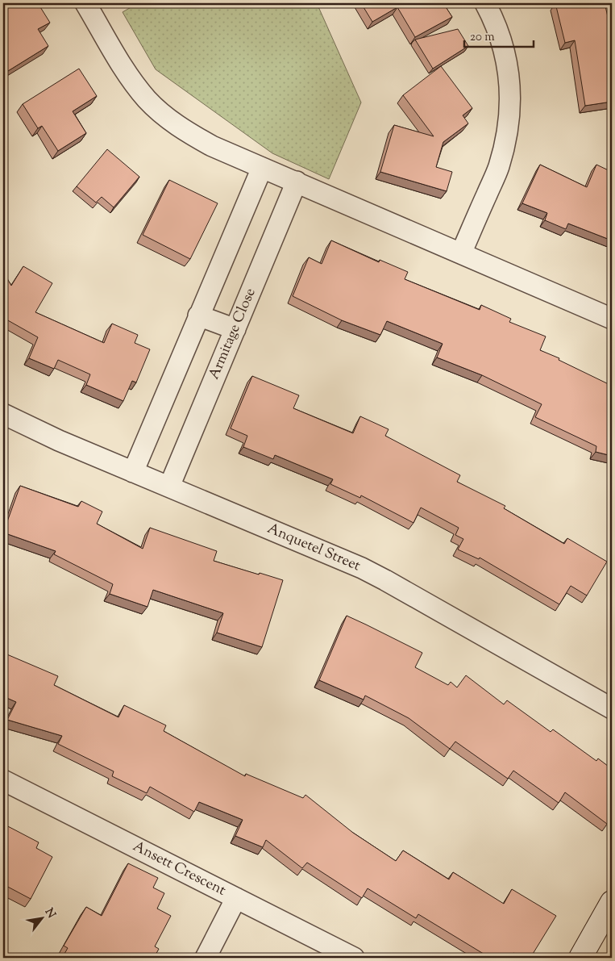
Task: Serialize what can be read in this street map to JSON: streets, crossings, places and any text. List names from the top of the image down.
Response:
{
  "streets": {
    "street": ["Armitage Close", "Anquetel Street", "Ansett Crescent"]
  },
  "crossings": [
    ["Armitage Close", "Anquetel Street"]
  ],
  "scale_bar": "20 m",
  "north": "top right"
}
